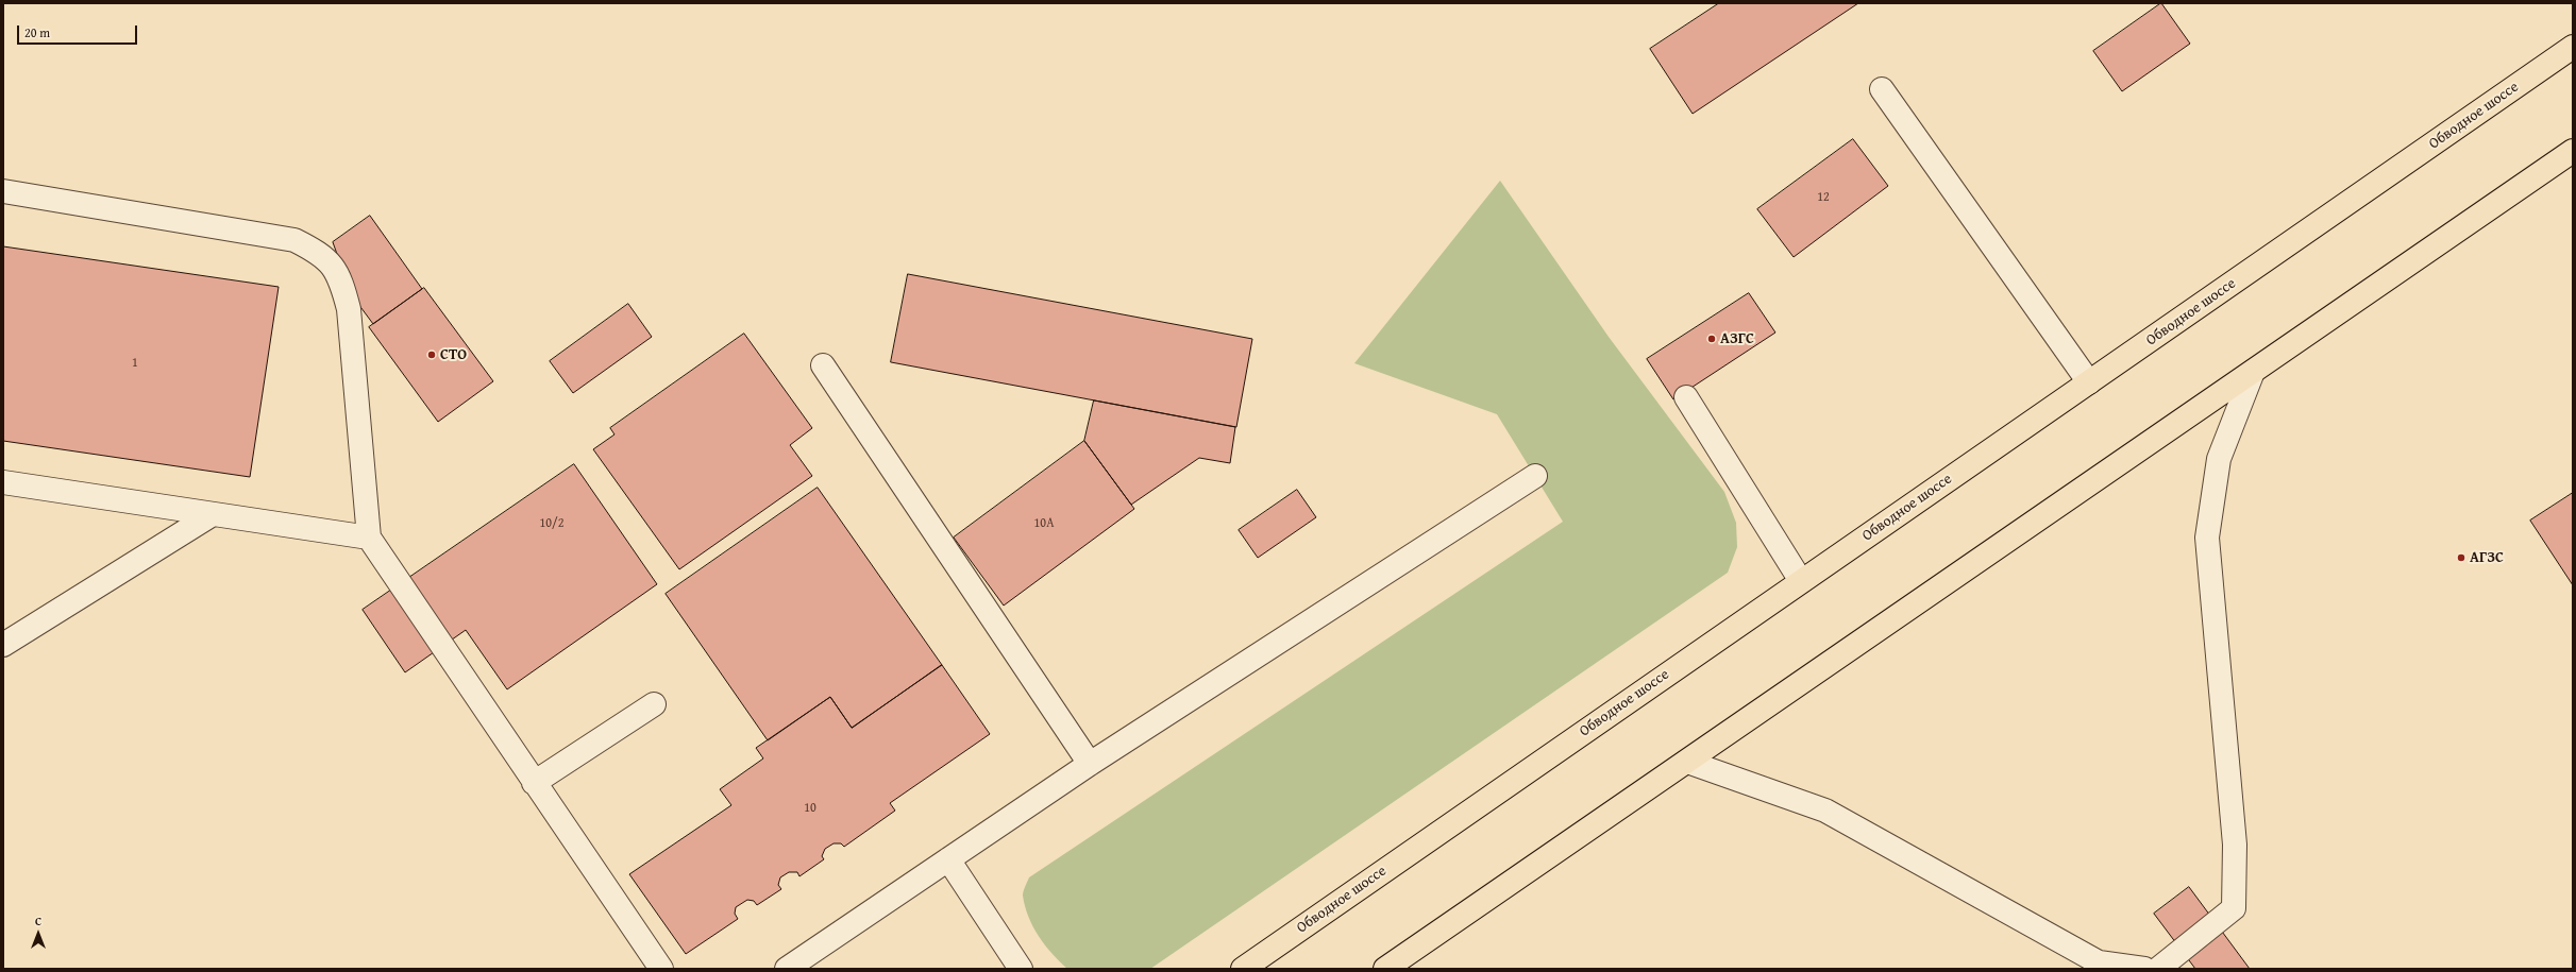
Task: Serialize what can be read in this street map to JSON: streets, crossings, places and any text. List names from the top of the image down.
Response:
{
  "streets": {
    "main road": ["Обводное шоссе"]
  },
  "places": ["АЗГС", "СТО", "АГЗС"],
  "house_numbers": [
    "12",
    "1",
    "10/2",
    "10А",
    "10"
  ],
  "scale_bar": "20 m",
  "north": "top"
}
